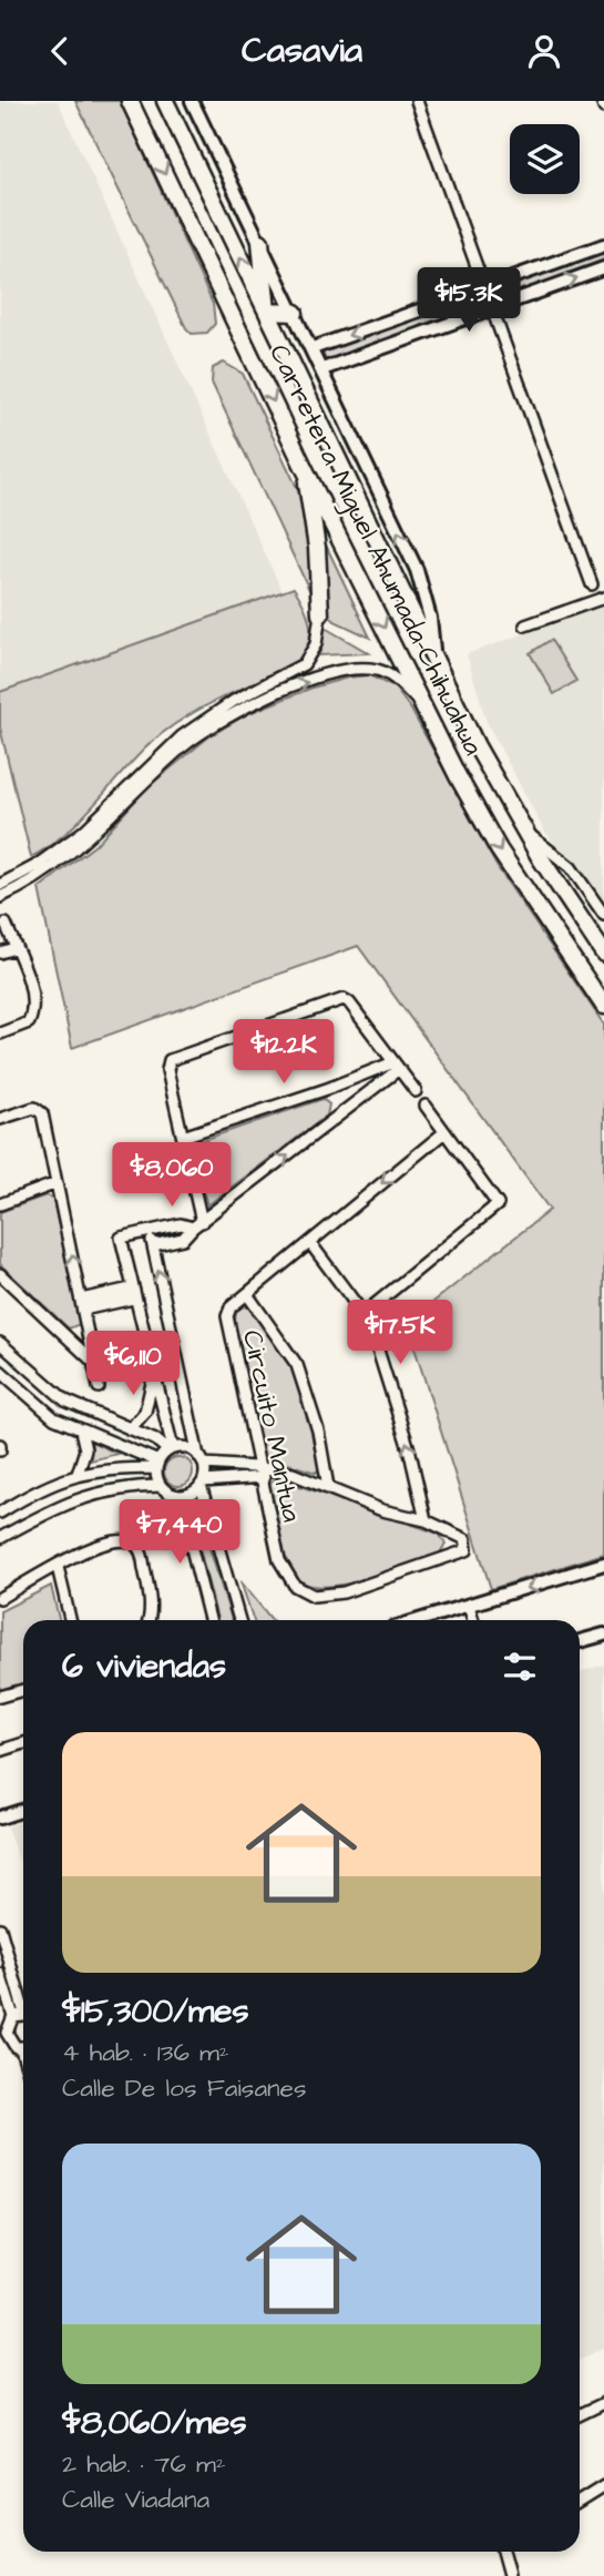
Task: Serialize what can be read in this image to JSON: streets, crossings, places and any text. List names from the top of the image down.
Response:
{
  "streets": {
    "main road": ["Carretera Miguel Ahumada-Chihuahua"],
    "street": ["Circuito Mantua"]
  },
  "page": {
    "header": "Casavia",
    "price": [
      "$15.3K",
      "$12.2K",
      "$8,060",
      "$17.5K",
      "$6,110",
      "$7,440"
    ],
    "heading": "6 viviendas",
    "list": [
      {
        "name": "$15,300/mes",
        "note": "4 hab. · 136 m² · Calle De los Faisanes"
      },
      {
        "name": "$8,060/mes",
        "note": "2 hab. · 76 m² · Calle Viadana"
      }
    ]
  }
}
